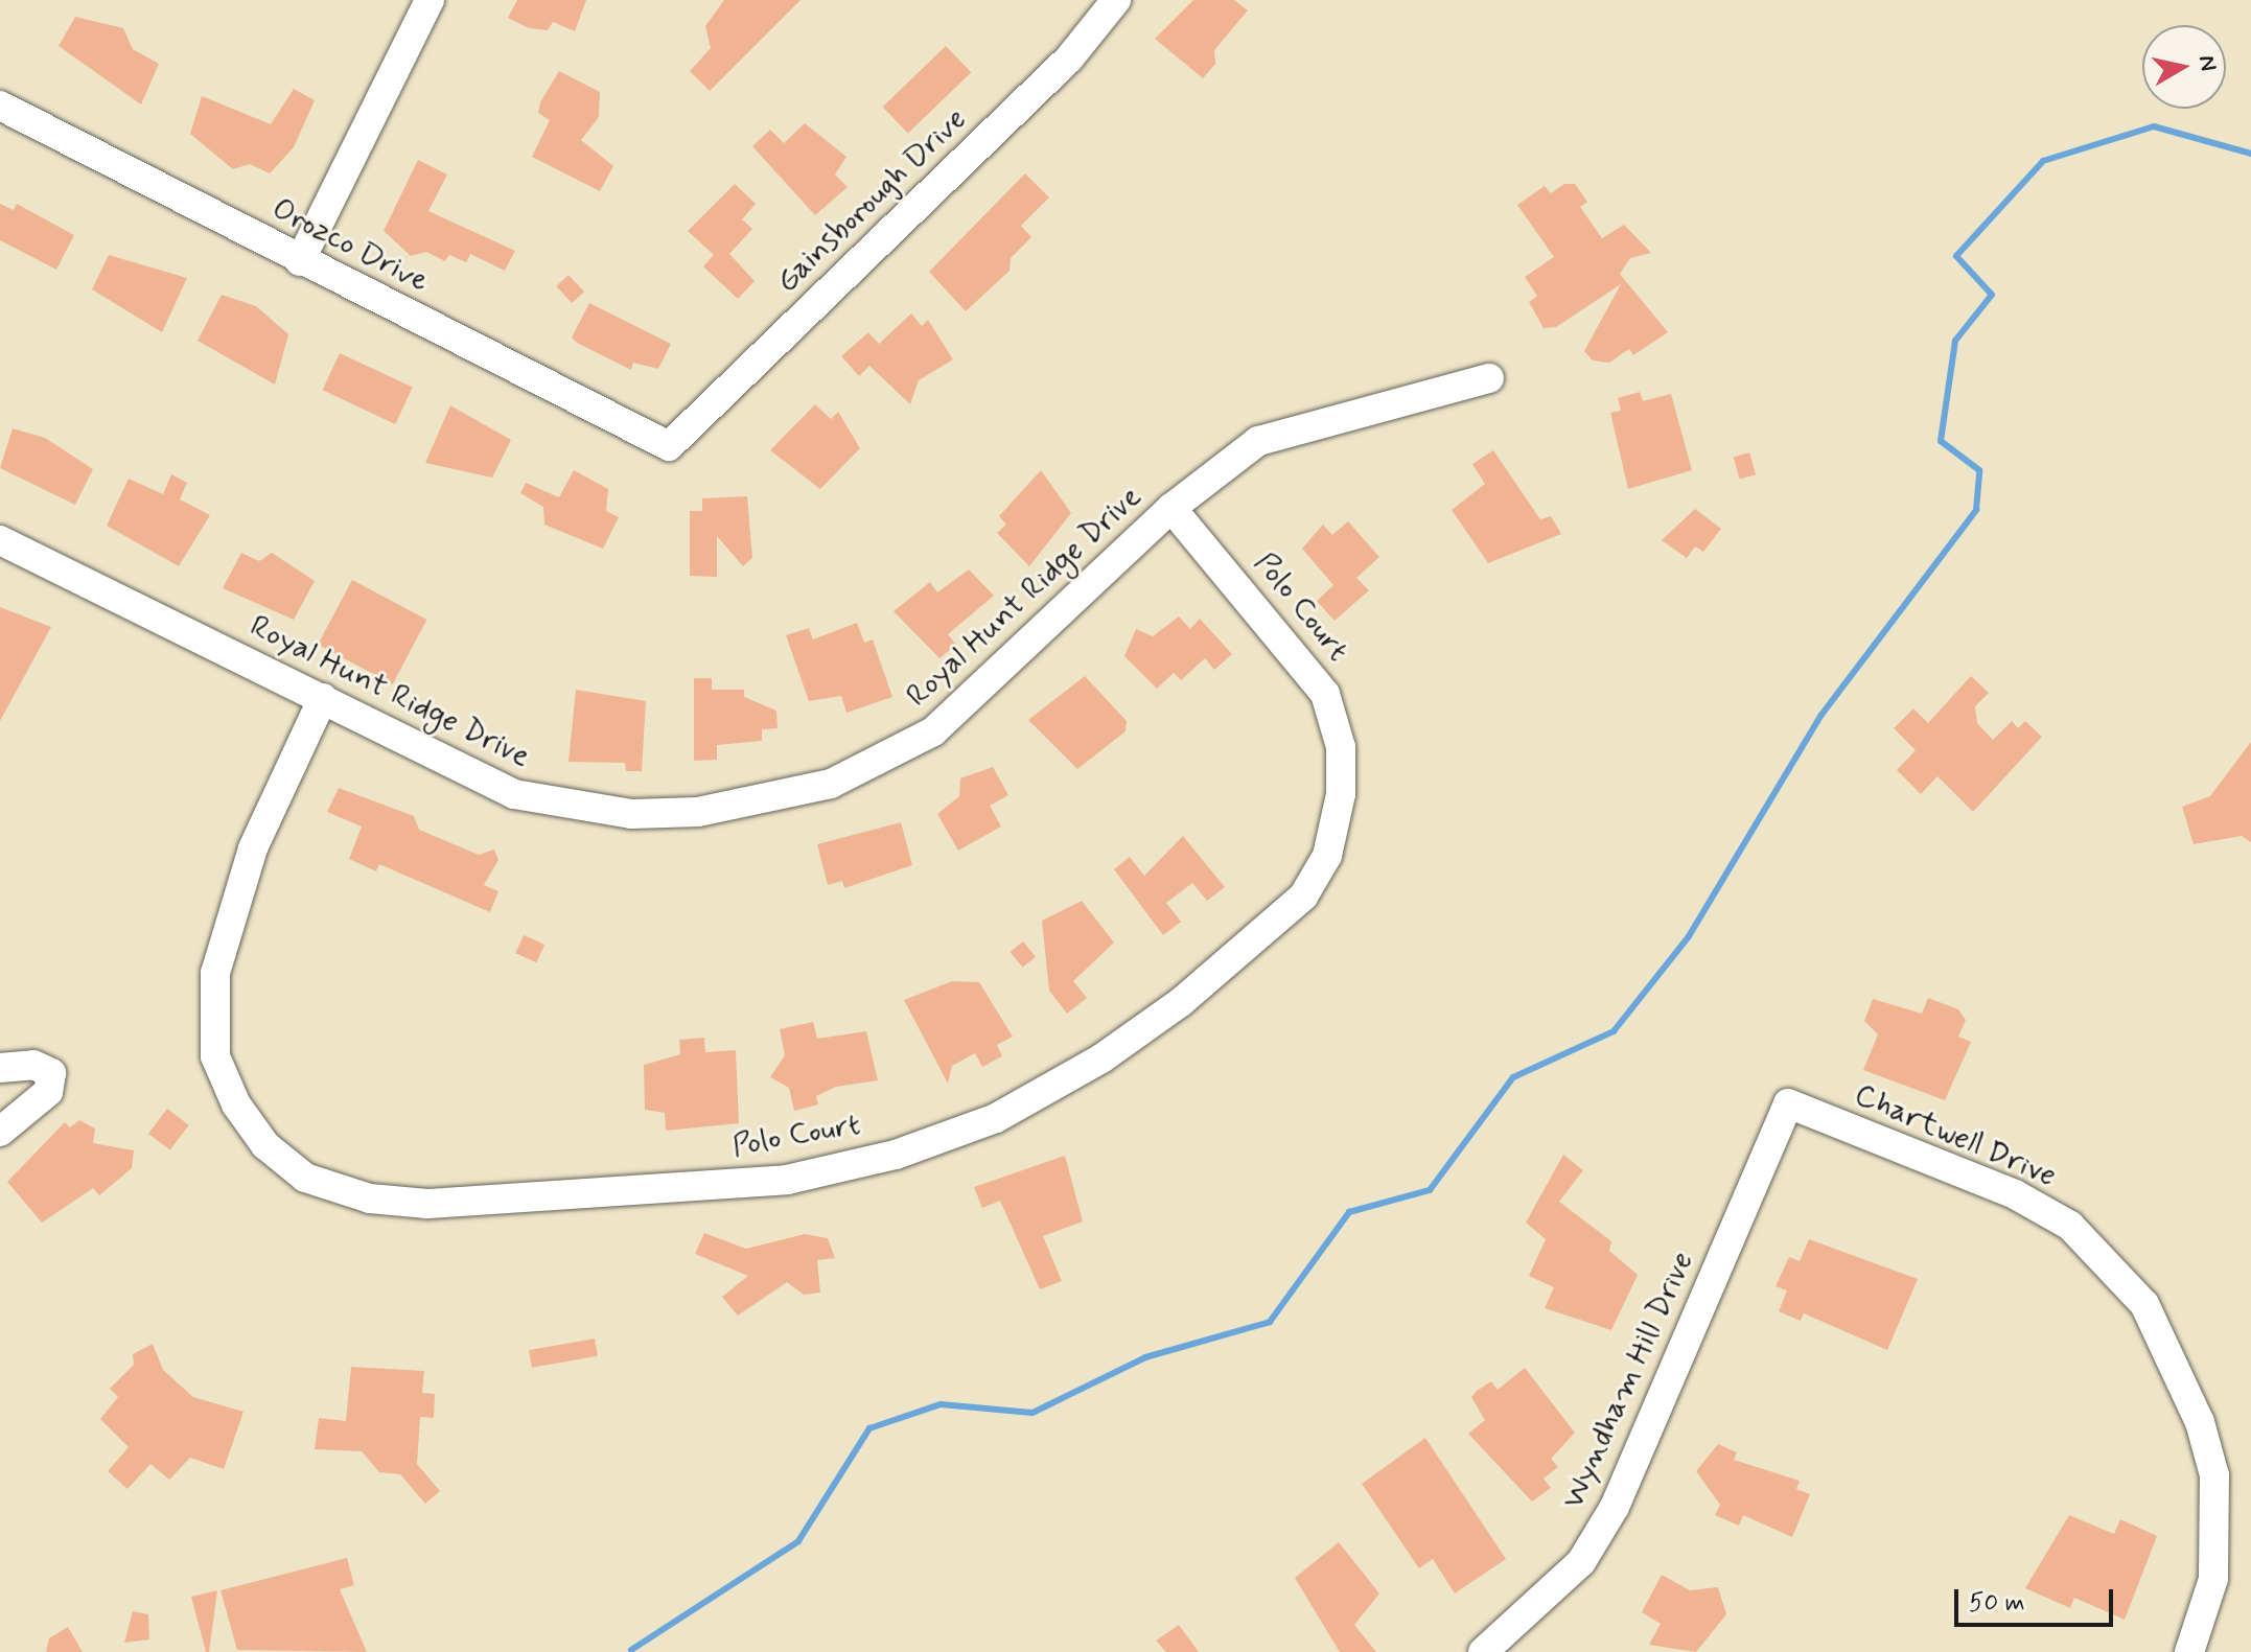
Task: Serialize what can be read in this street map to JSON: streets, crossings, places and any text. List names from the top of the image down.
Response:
{
  "streets": {
    "street": [
      "Gainsborough Drive",
      "Orozco Drive",
      "Royal Hunt Ridge Drive",
      "Polo Court",
      "Chartwell Drive",
      "Wyndham Hill Drive"
    ]
  },
  "crossings": [
    ["Gainsborough Drive", "Orozco Drive"],
    ["Royal Hunt Ridge Drive", "Polo Court"],
    ["Chartwell Drive", "Wyndham Hill Drive"]
  ],
  "scale_bar": "50 m",
  "north": "right"
}
